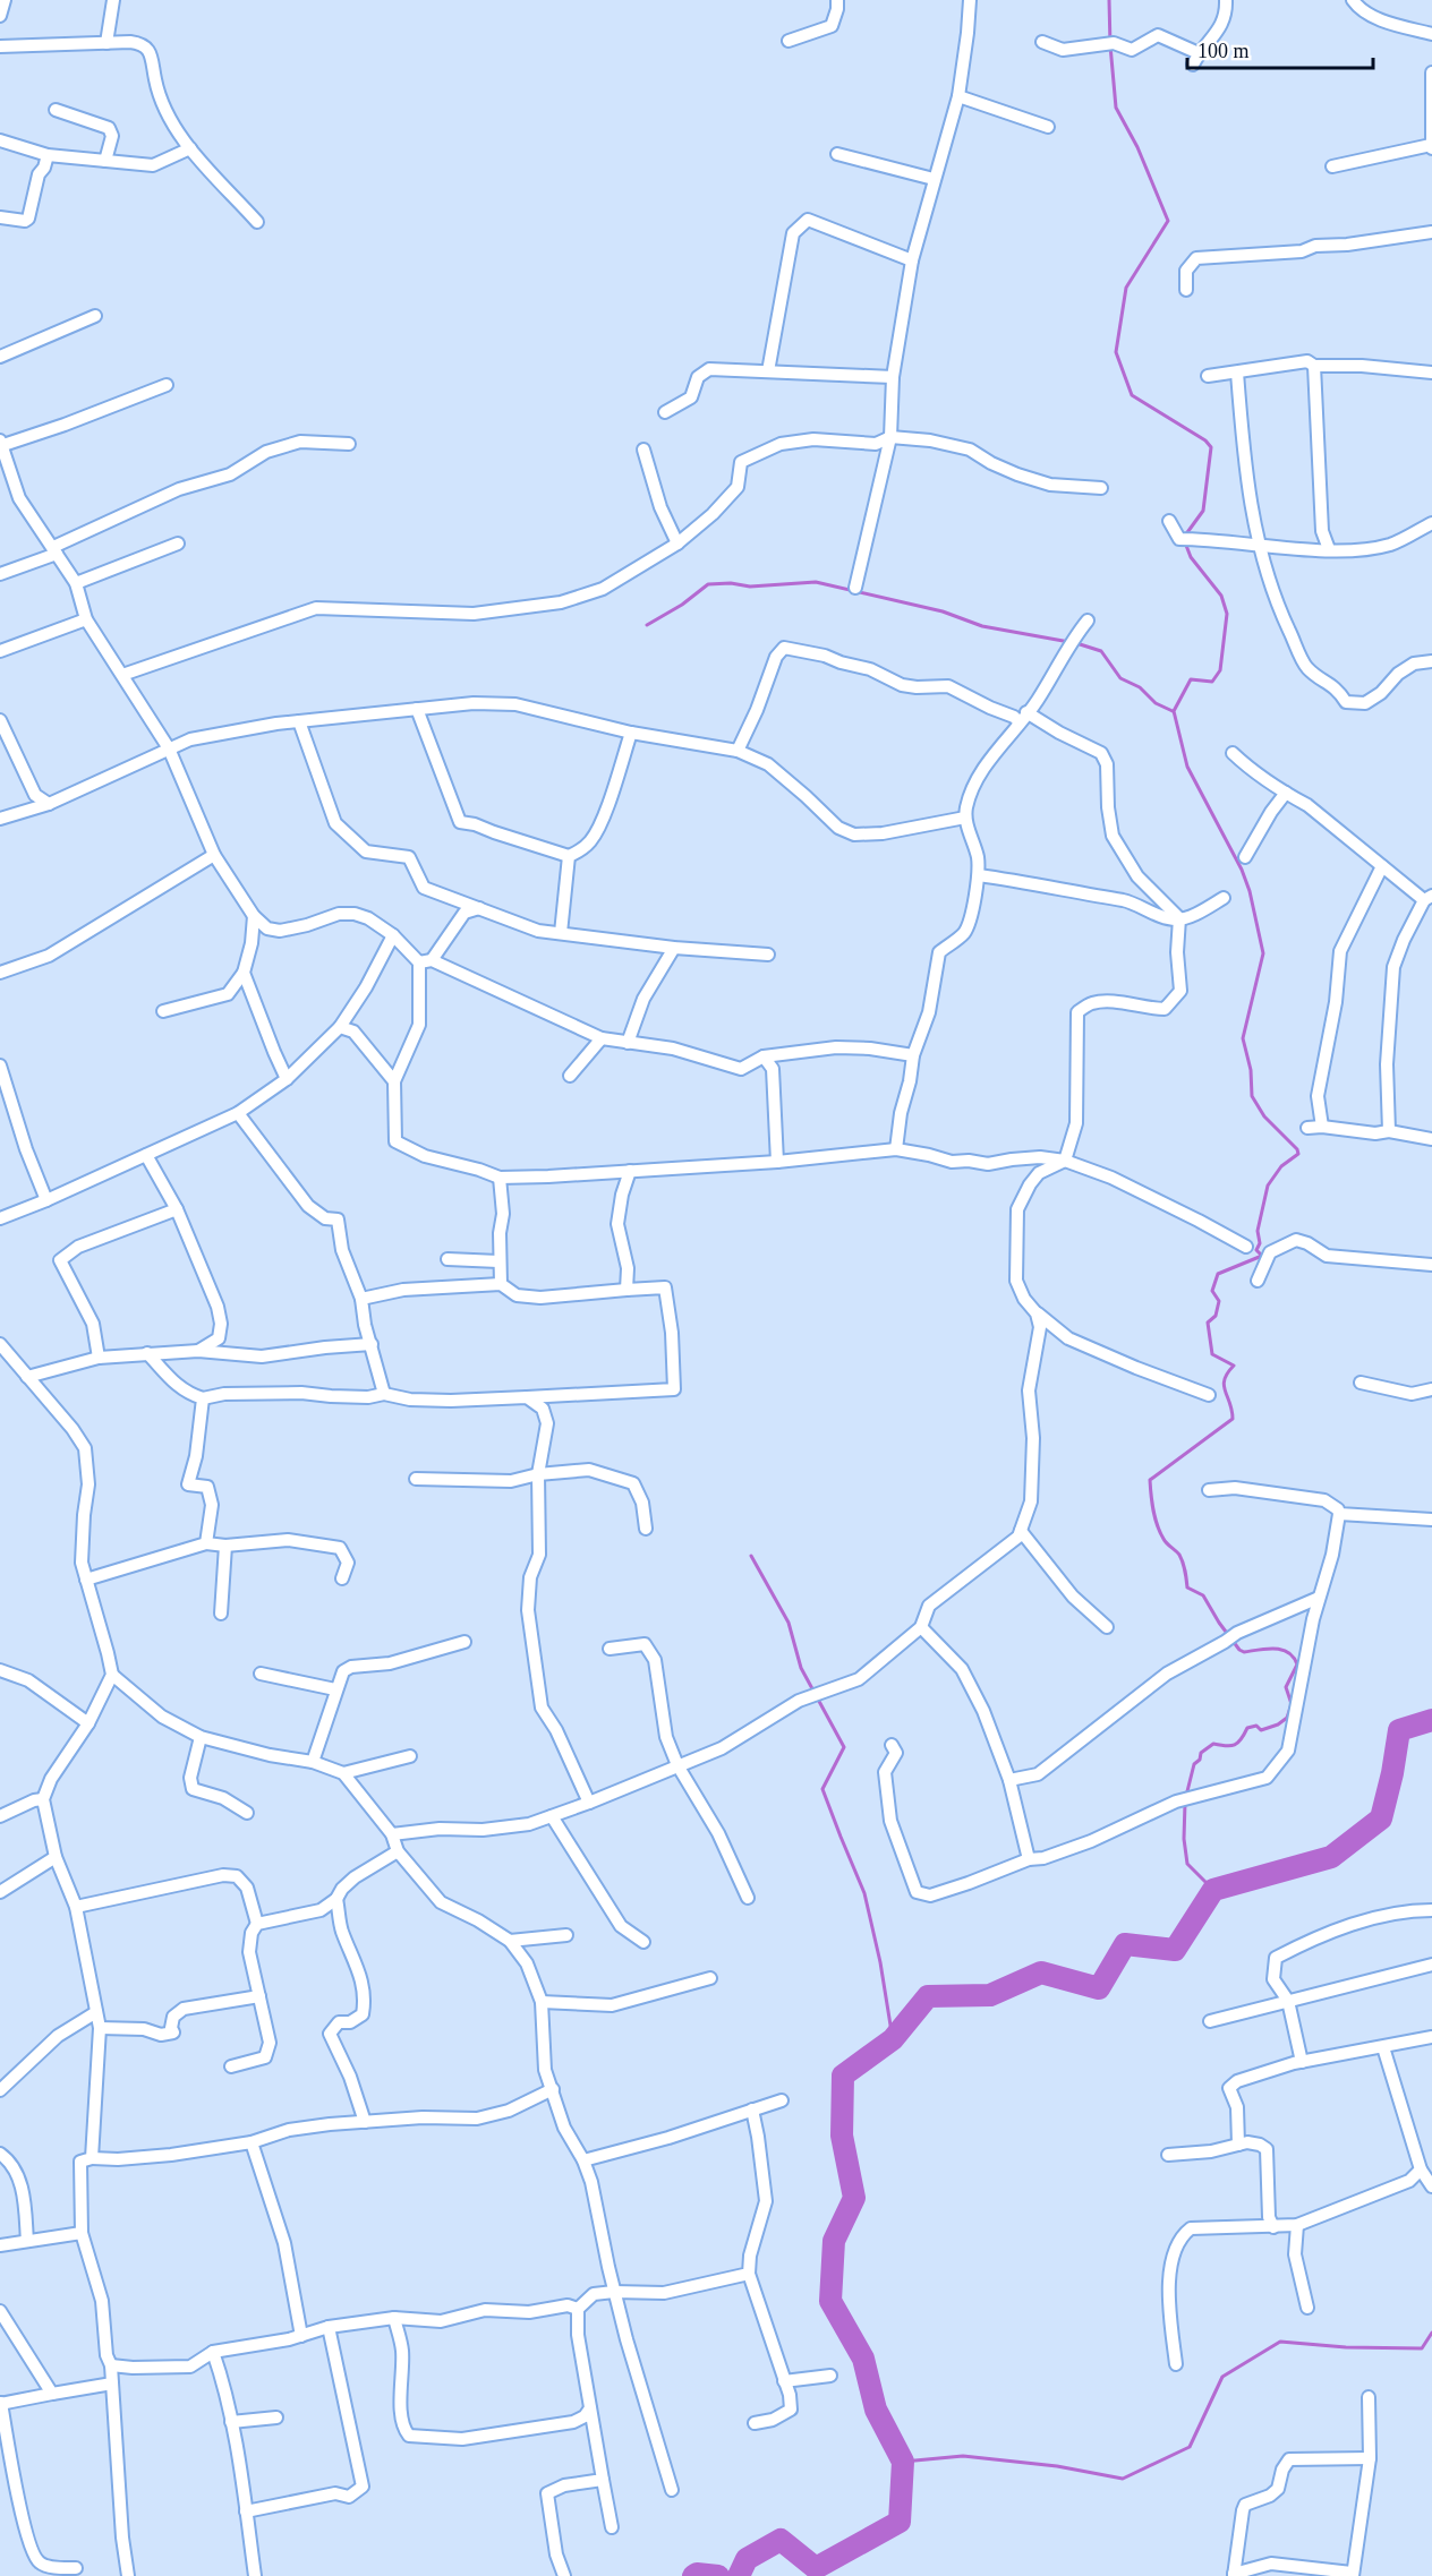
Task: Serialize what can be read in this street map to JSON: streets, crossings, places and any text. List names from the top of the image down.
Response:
{
  "scale_bar": "100 m"
}
